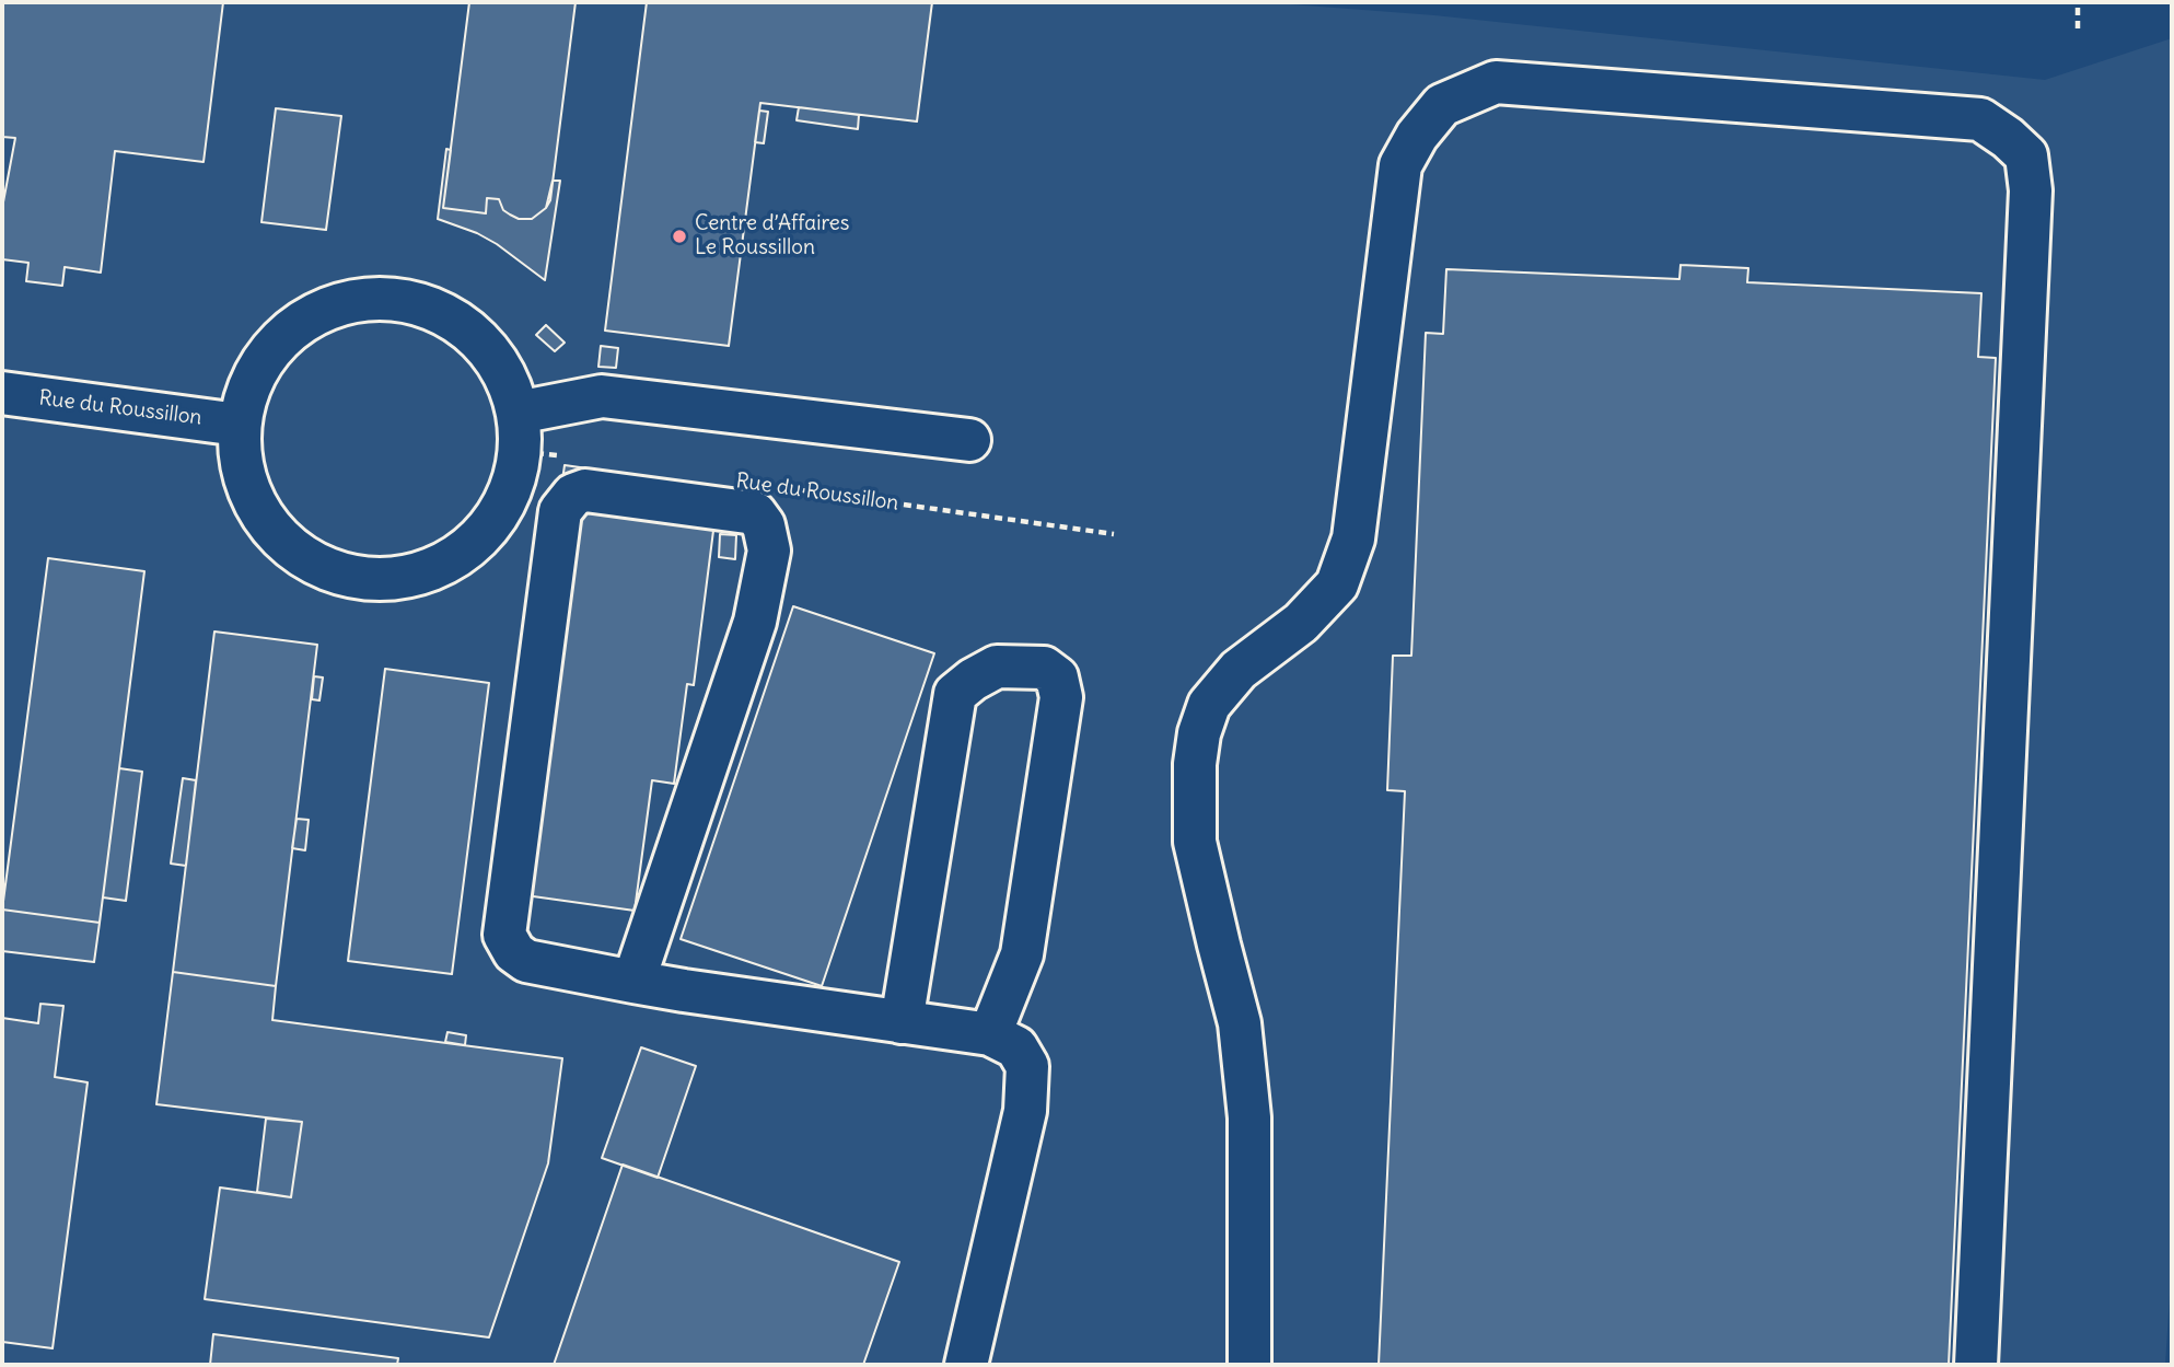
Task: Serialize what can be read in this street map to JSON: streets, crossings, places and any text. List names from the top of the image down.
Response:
{
  "streets": {
    "street": ["Rue du Roussillon"]
  },
  "places": ["Centre d’Affaires Le Roussillon"]
}
